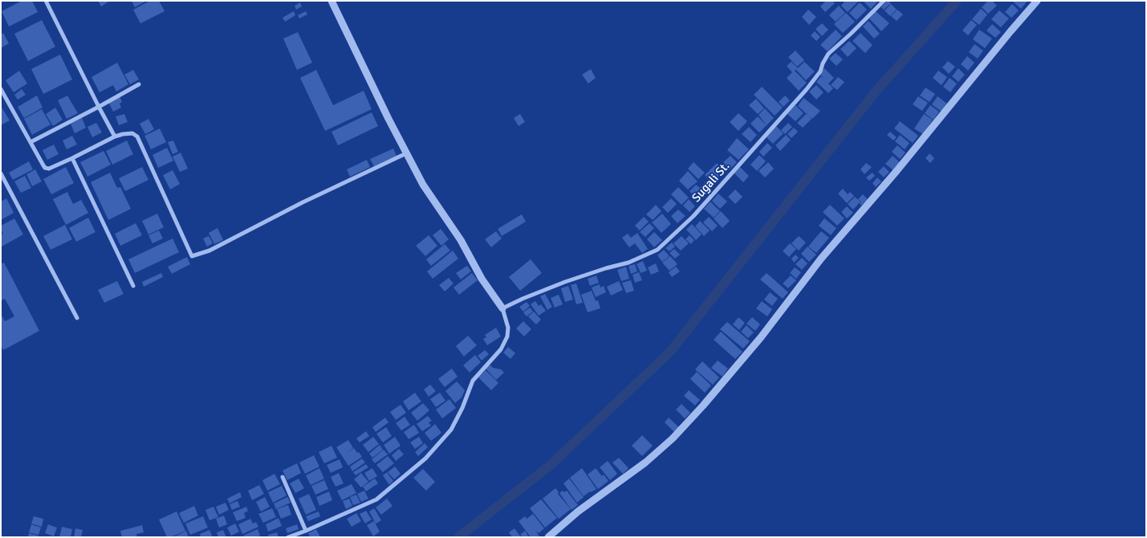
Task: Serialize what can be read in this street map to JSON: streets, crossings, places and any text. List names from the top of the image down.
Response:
{
  "streets": {
    "street": ["Sugali St."]
  }
}
